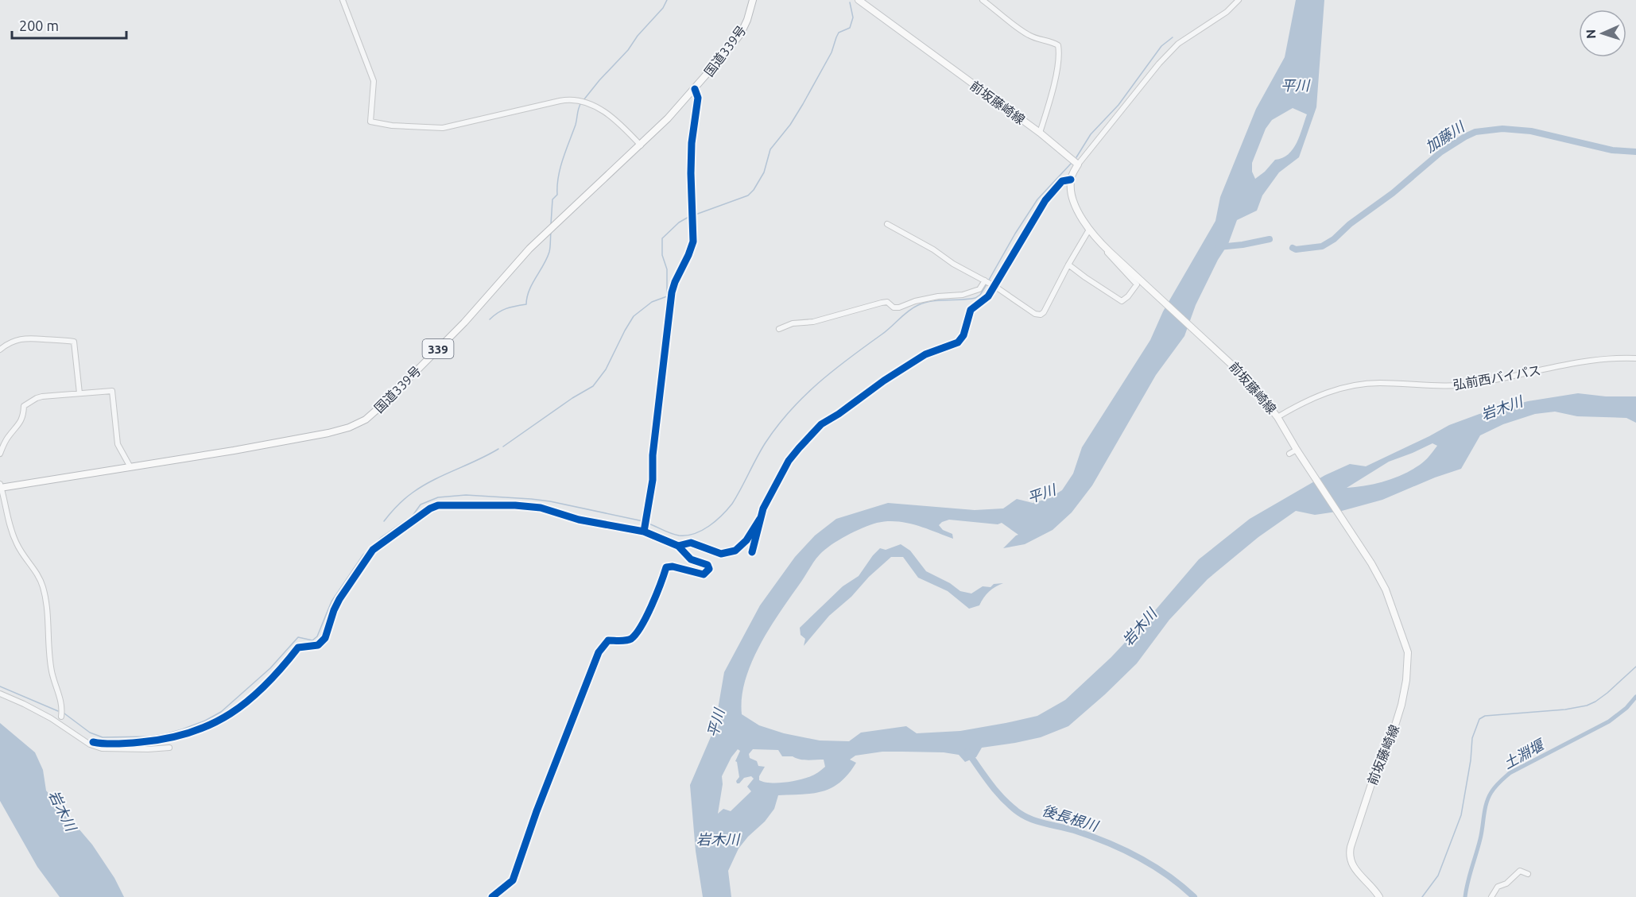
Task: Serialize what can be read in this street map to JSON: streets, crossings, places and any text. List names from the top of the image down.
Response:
{
  "streets": {
    "highway": ["国道339号", "339"],
    "main road": ["前坂藤崎線"],
    "street": ["弘前西バイパス"]
  },
  "crossings": [
    ["前坂藤崎線", "弘前西バイパス"]
  ],
  "water": [
    "平川",
    "加藤川",
    "岩木川",
    "土淵堰",
    "後長根川"
  ],
  "scale_bar": "200 m",
  "north": "left"
}
